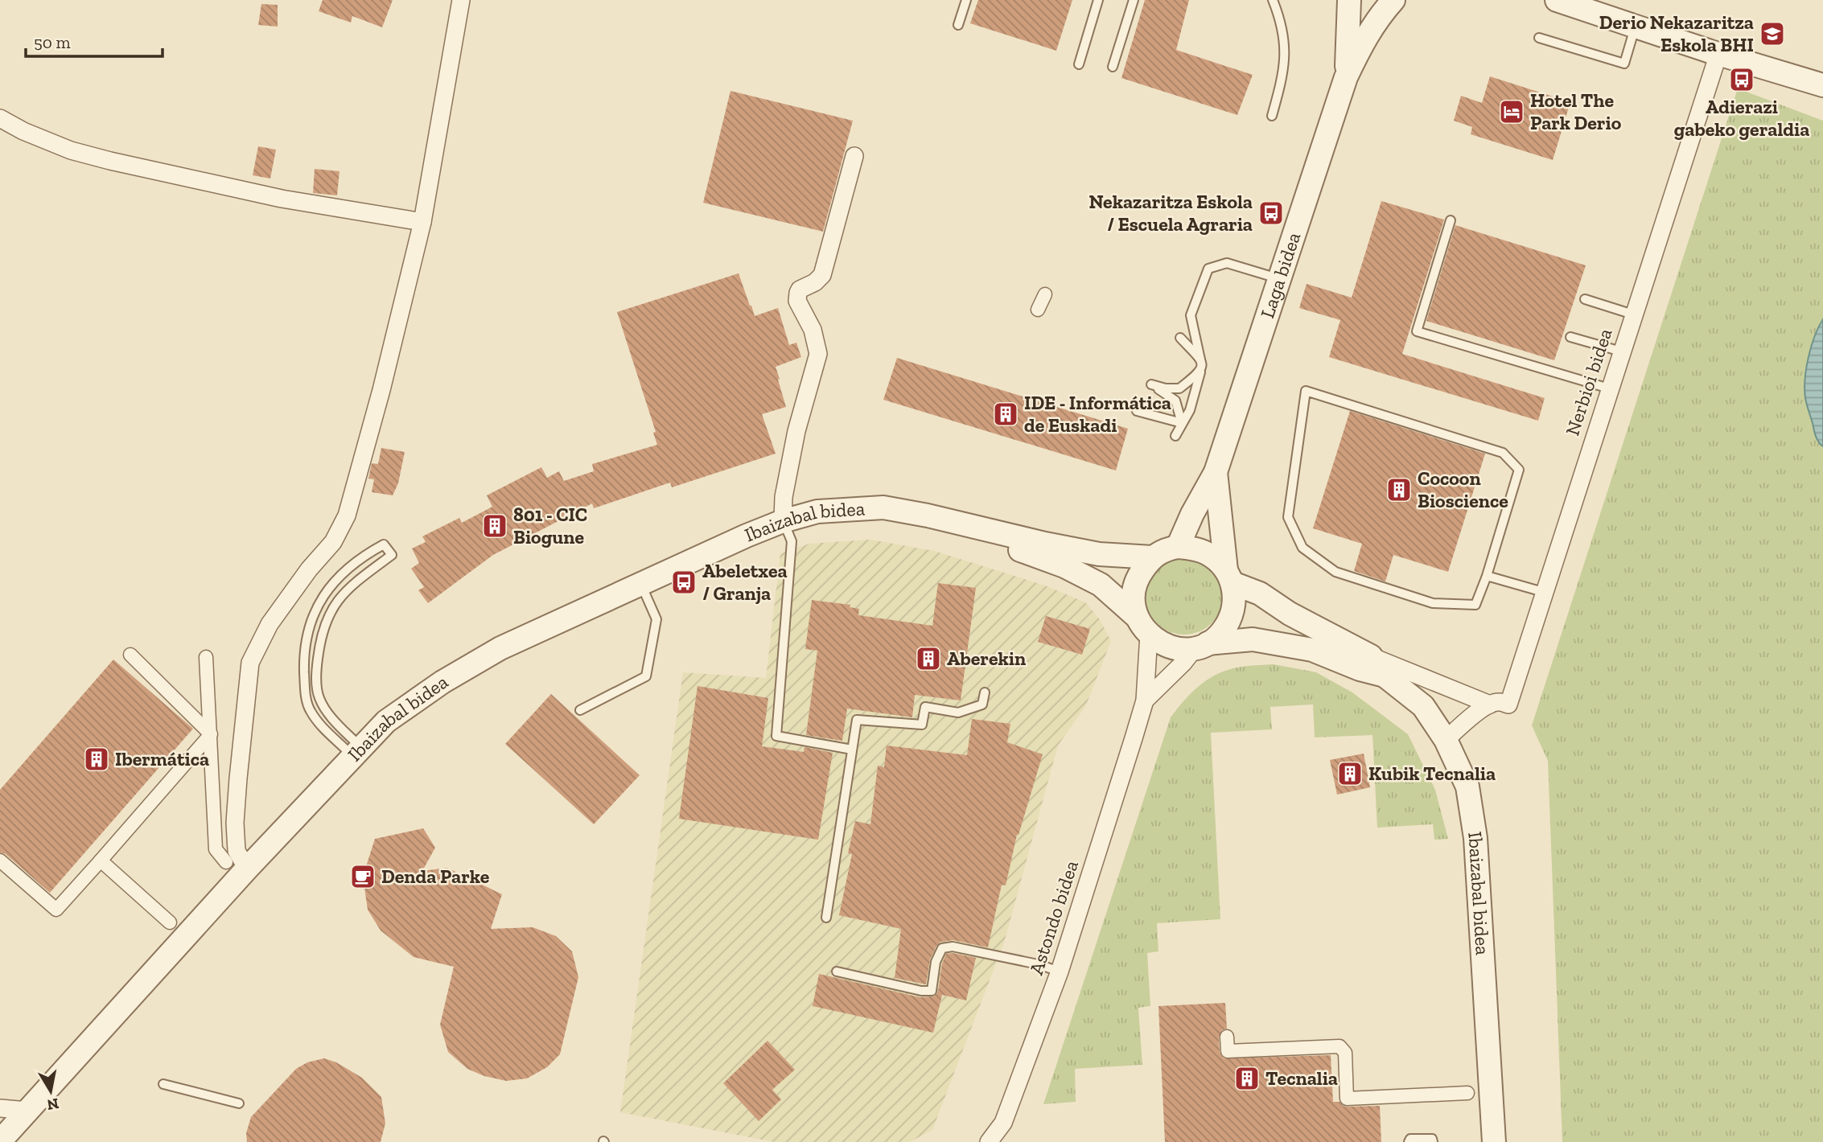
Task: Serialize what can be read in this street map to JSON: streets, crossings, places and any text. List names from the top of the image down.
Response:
{
  "streets": {
    "street": [
      "Laga bidea",
      "Nerbioi bidea",
      "Ibaizabal bidea",
      "Astondo bidea"
    ]
  },
  "crossings": [
    ["Laga bidea", "Ibaizabal bidea"],
    ["Laga bidea", "Astondo bidea"],
    ["Ibaizabal bidea", "Astondo bidea"]
  ],
  "places": {
    "school or university": ["Derio Nekazaritza Eskola BHI"],
    "bus stop": ["Adierazi gabeko geraldia", "Nekazaritza Eskola / Escuela Agraria", "Abeletxea / Granja"],
    "hotel": ["Hotel The Park Derio"],
    "building": [
      "IDE - Informática de Euskadi",
      "Cocoon Bioscience",
      "801 - CIC Biogune",
      "Aberekin",
      "Ibermática",
      "Kubik Tecnalia",
      "Tecnalia"
    ],
    "cafe": ["Denda Parke"]
  },
  "scale_bar": "50 m",
  "north": "bottom"
}
